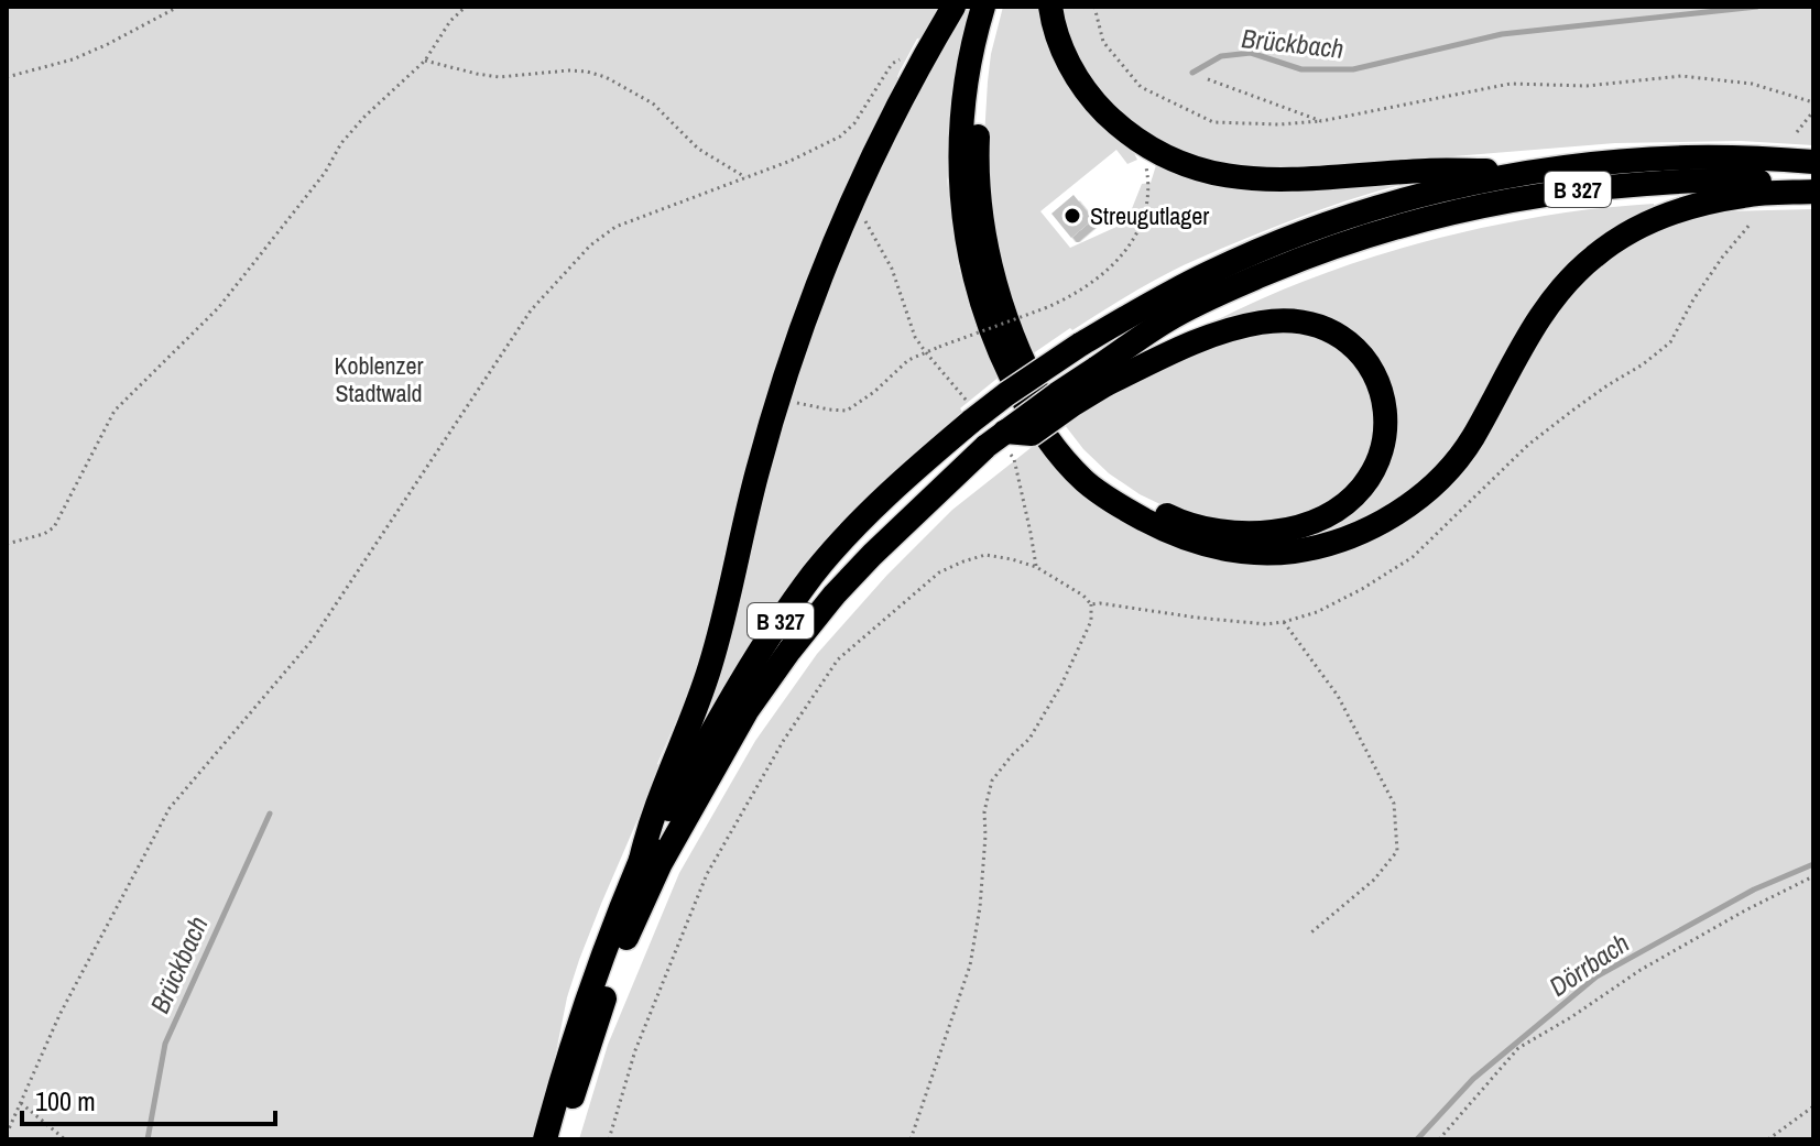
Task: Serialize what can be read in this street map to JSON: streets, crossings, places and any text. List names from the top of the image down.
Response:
{
  "streets": {
    "highway": ["B 327"]
  },
  "water": ["Brückbach", "Dörrbach"],
  "parks": ["Koblenzer Stadtwald"],
  "places": ["Streugutlager"],
  "scale_bar": "100 m"
}
